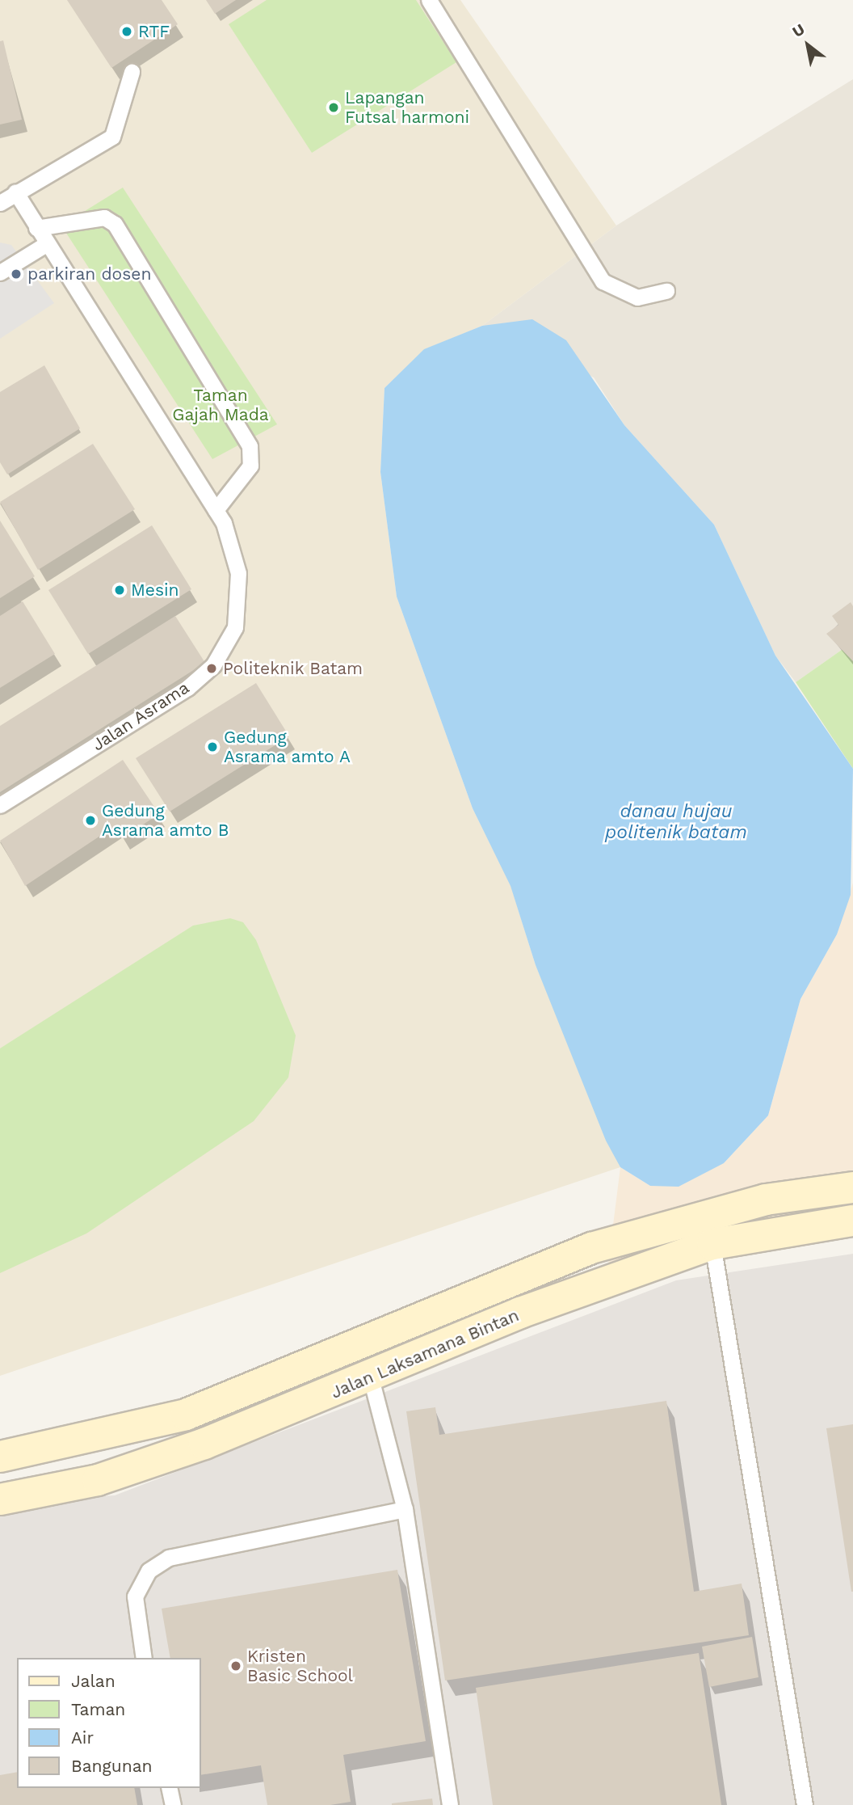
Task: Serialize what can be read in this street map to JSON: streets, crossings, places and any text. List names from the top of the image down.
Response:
{
  "streets": {
    "main road": ["Jalan Laksamana Bintan"],
    "lane": ["Jalan Asrama"]
  },
  "water": ["danau hujau politenik batam"],
  "parks": ["Taman Gajah Mada"],
  "places": [
    "RTF",
    "Lapangan Futsal harmoni",
    "parkiran dosen",
    "Mesin",
    "Politeknik Batam",
    "Gedung Asrama amto A",
    "Gedung Asrama amto B",
    "Kristen Basic School"
  ],
  "legend": [
    "Jalan",
    "Taman",
    "Air",
    "Bangunan"
  ],
  "north": "top left"
}
